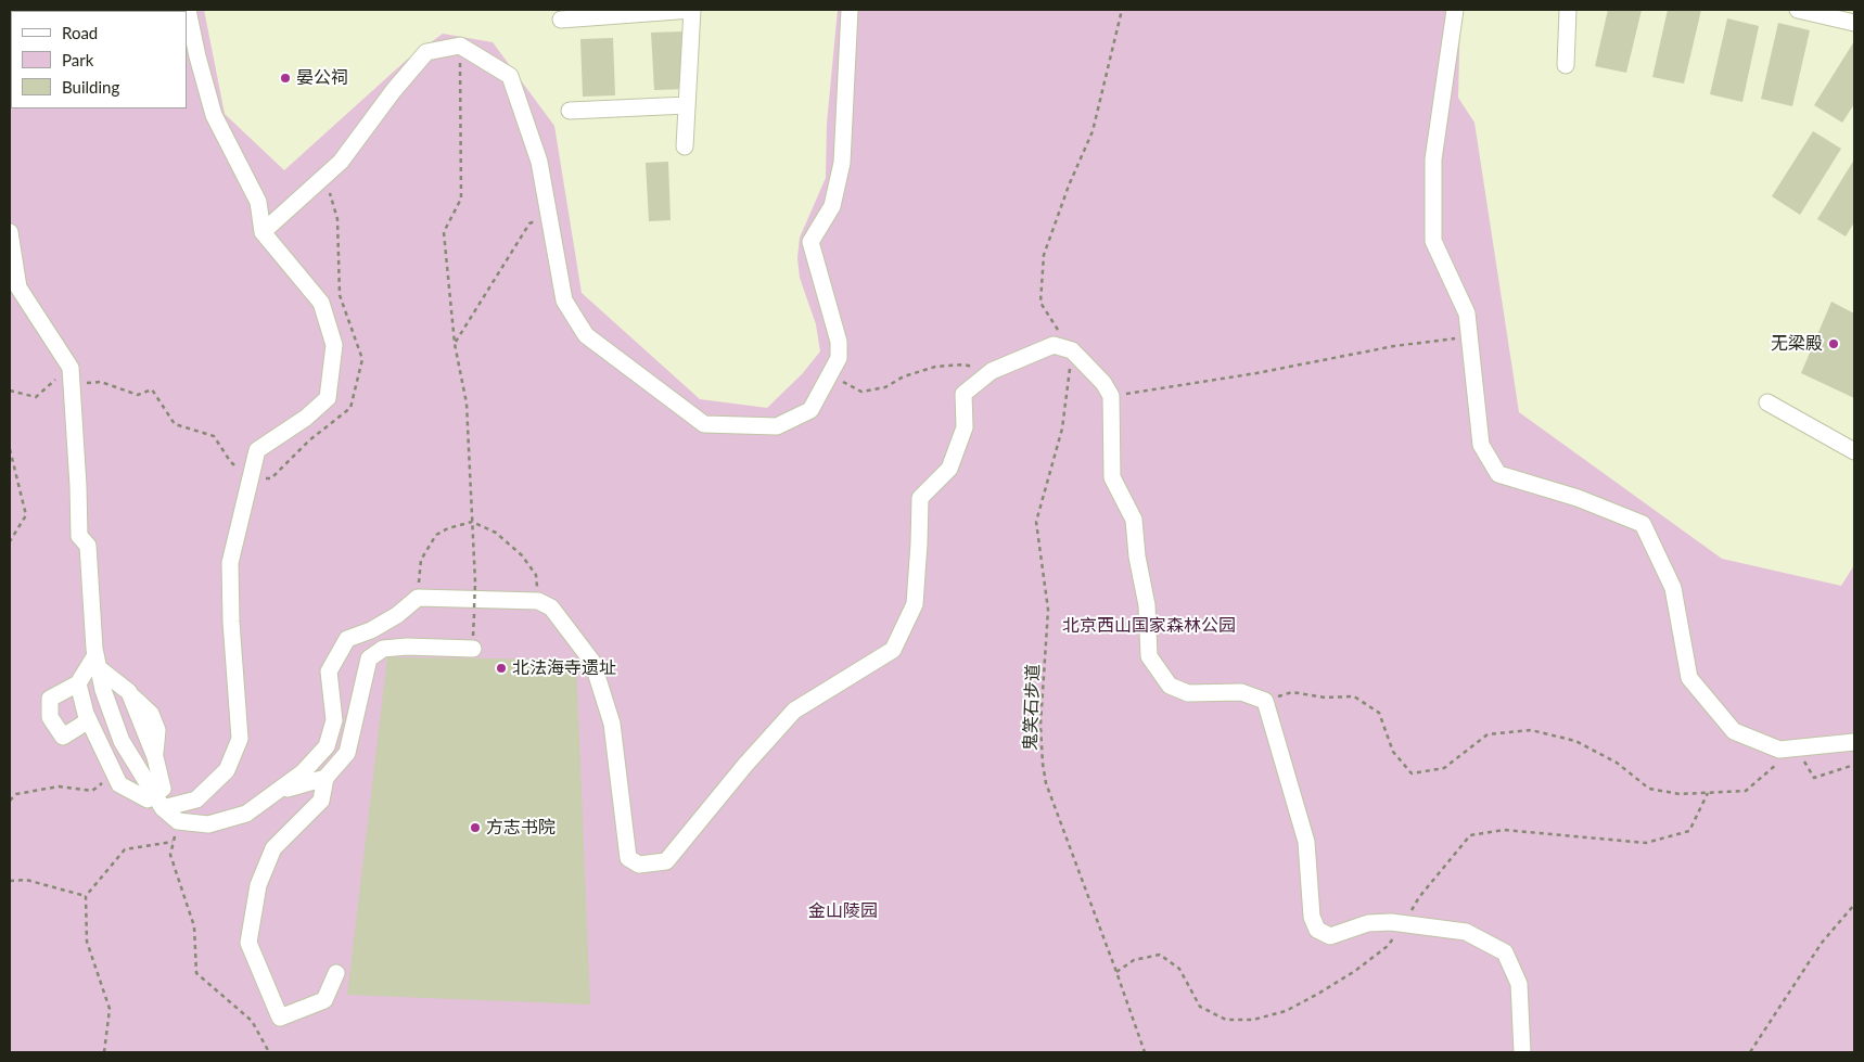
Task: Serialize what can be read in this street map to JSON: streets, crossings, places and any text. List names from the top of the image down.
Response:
{
  "streets": {
    "path": ["鬼笑石步道"]
  },
  "parks": ["北京西山国家森林公园", "金山陵园"],
  "places": [
    "晏公祠",
    "无梁殿",
    "北法海寺遗址",
    "方志书院"
  ],
  "legend": ["Road", "Park", "Building"]
}
